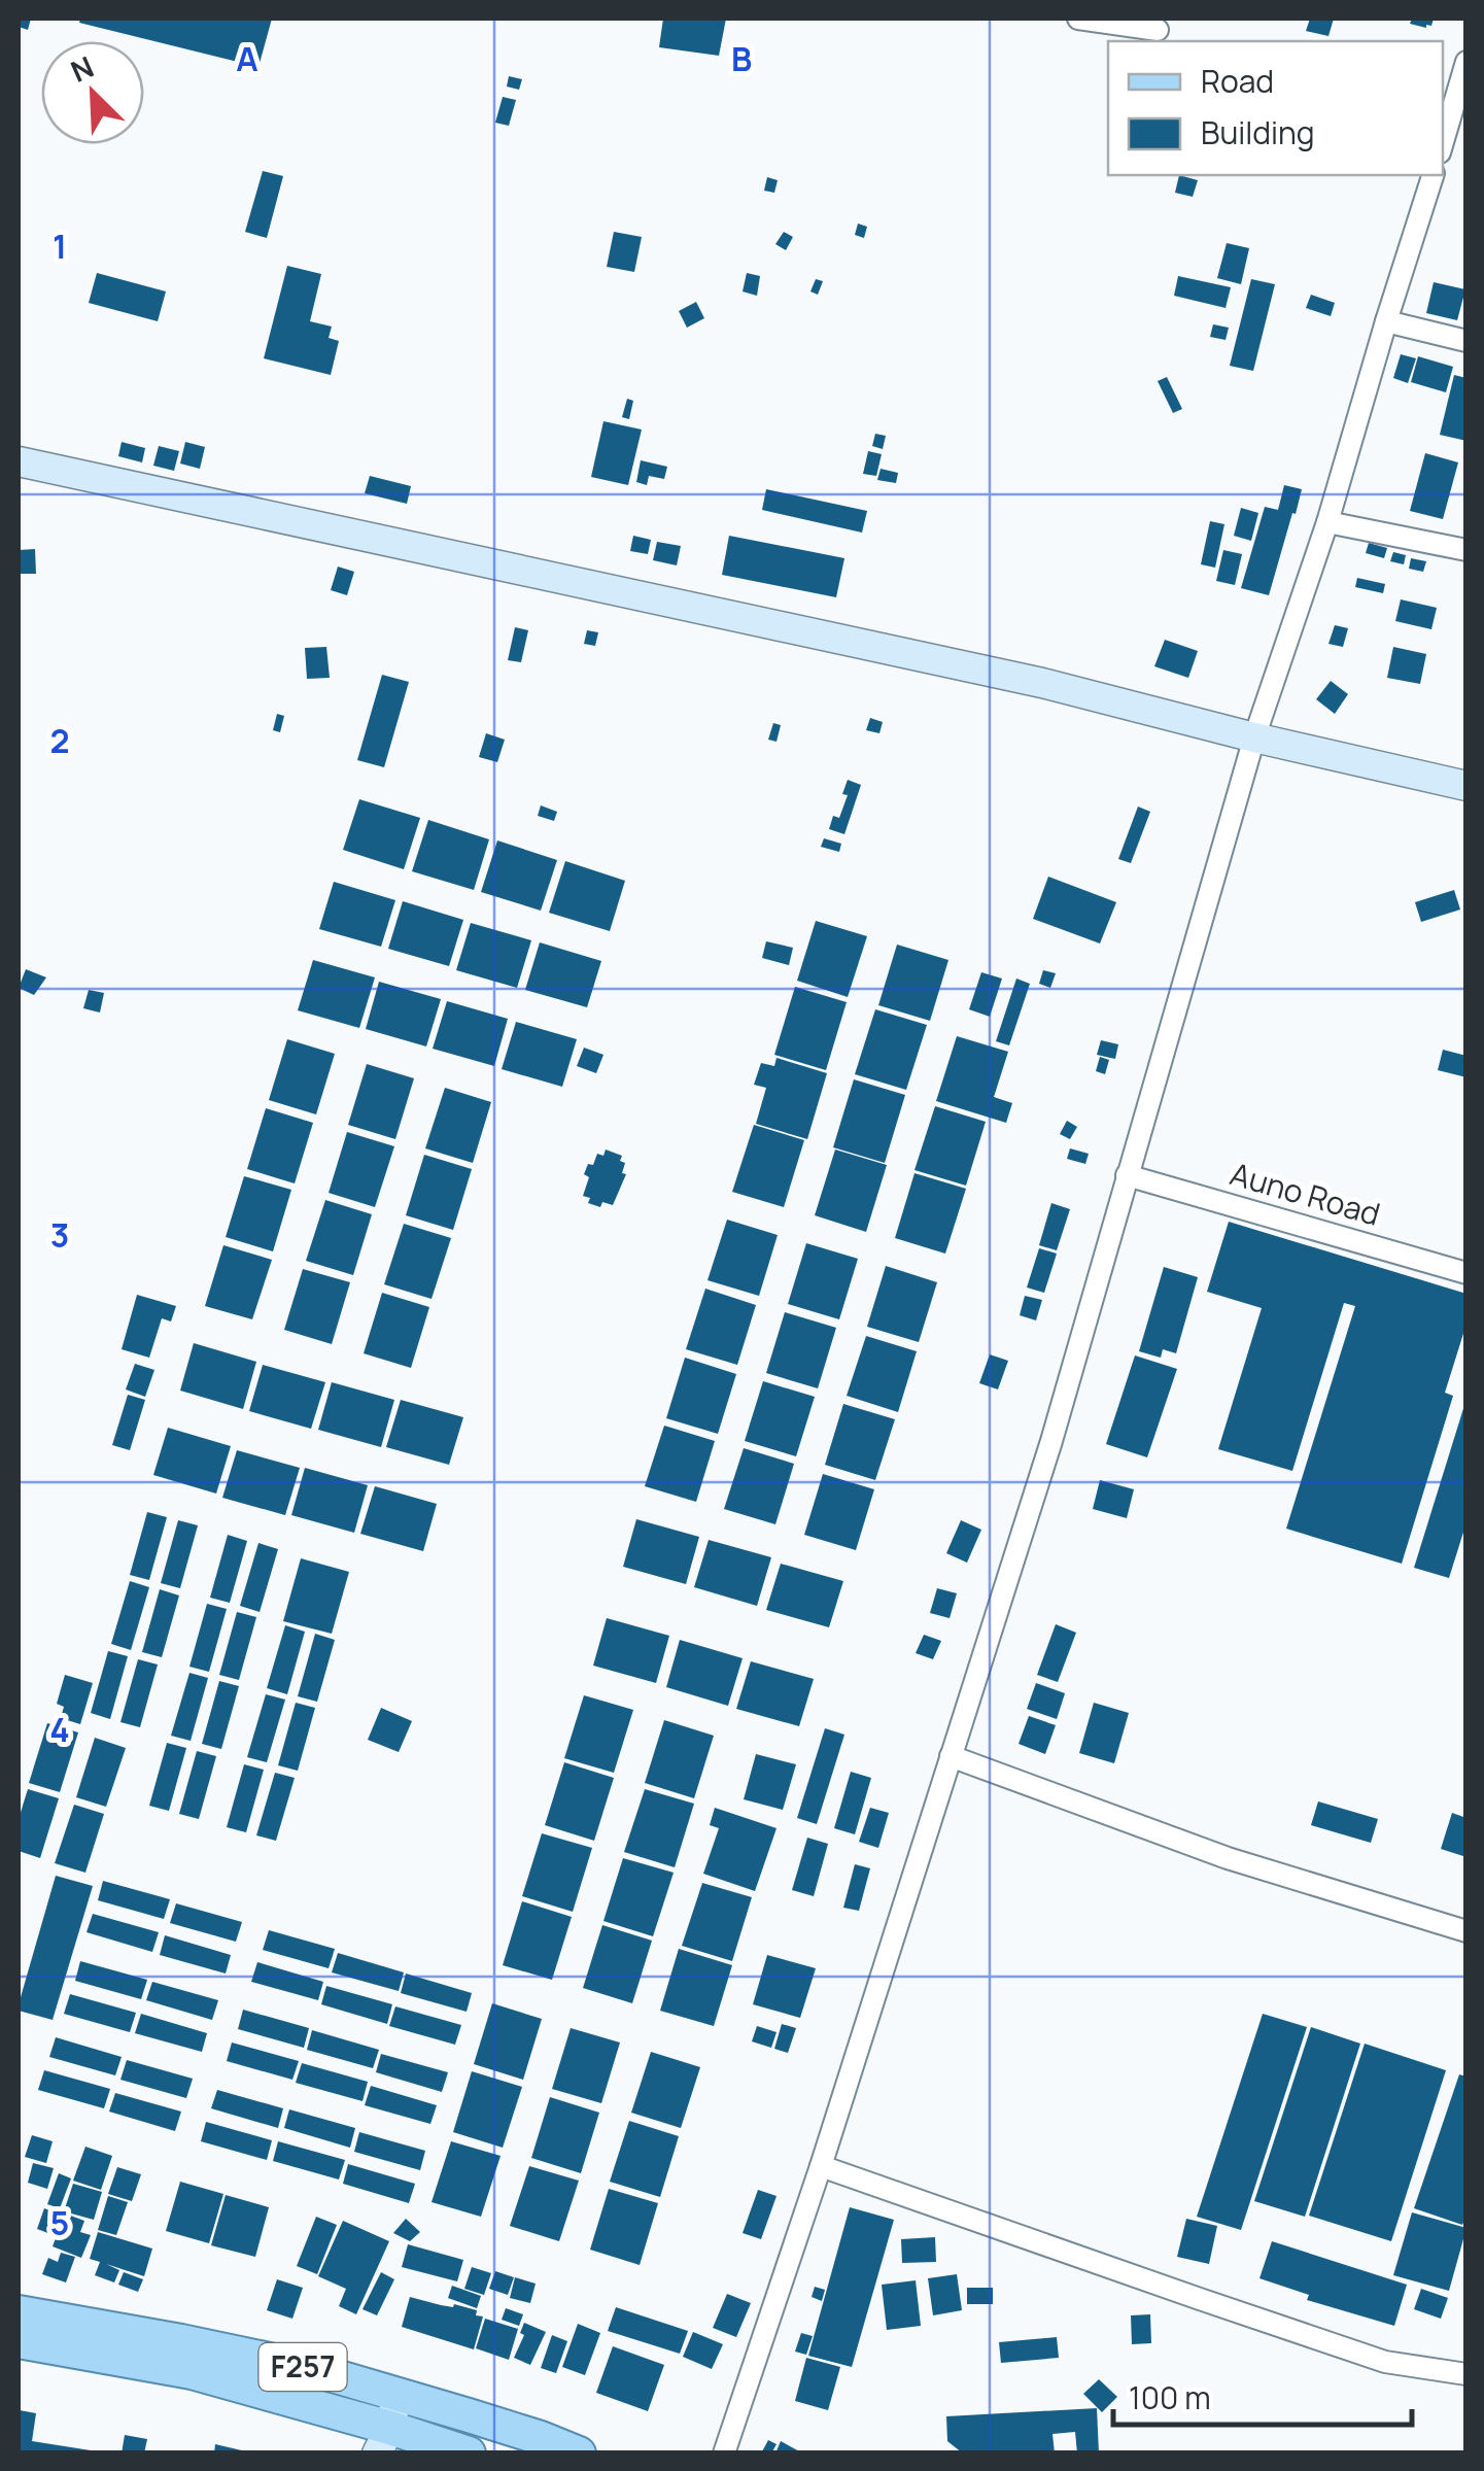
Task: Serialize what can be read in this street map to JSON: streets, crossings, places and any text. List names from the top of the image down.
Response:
{
  "streets": {
    "main road": ["F257"],
    "street": ["Auno Road"]
  },
  "legend": ["Road", "Building"],
  "scale_bar": "100 m",
  "north": "top left",
  "grid": {
    "columns": ["A", "B"],
    "rows": [
      "1",
      "2",
      "3",
      "4",
      "5"
    ]
  }
}
